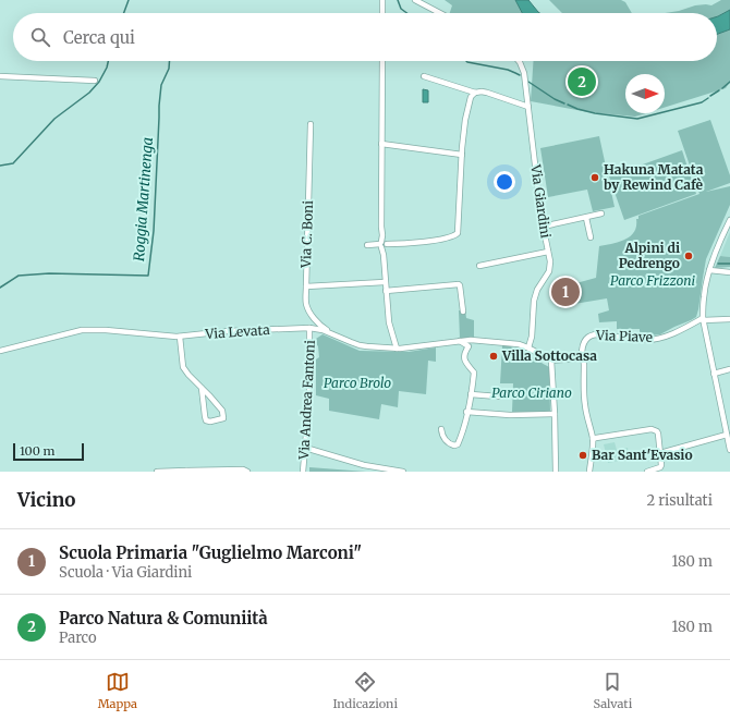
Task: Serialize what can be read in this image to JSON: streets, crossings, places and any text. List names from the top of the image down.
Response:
{
  "streets": {
    "street": [
      "Via Giardini",
      "Via C. Boni",
      "Via Levata",
      "Via Piave",
      "Via Andrea Fantoni"
    ]
  },
  "crossings": [
    ["Via Giardini", "Via Levata"],
    ["Via C. Boni", "Via Levata"],
    ["Via Levata", "Via Andrea Fantoni"]
  ],
  "water": ["Roggia Martinenga"],
  "parks": ["Parco Frizzoni", "Parco Brolo", "Parco Ciriano"],
  "places": [
    "Hakuna Matata by Rewind Cafè",
    "Alpini di Pedrengo",
    "Villa Sottocasa",
    "Bar Sant'Evasio"
  ],
  "scale_bar": "100 m",
  "north": "right",
  "page": {
    "search": "Cerca qui",
    "pins": ["2", "1"],
    "scale": "100 m",
    "heading": ["Vicino", "2 risultati"],
    "list": [
      {
        "mark": "1",
        "name": "Scuola Primaria \"Guglielmo Marconi\"",
        "note": "Scuola · Via Giardini",
        "value": "180 m"
      },
      {
        "mark": "2",
        "name": "Parco Natura & Comuniità",
        "note": "Parco",
        "value": "180 m"
      }
    ],
    "nav": ["Mappa", "Indicazioni", "Salvati"]
  }
}
